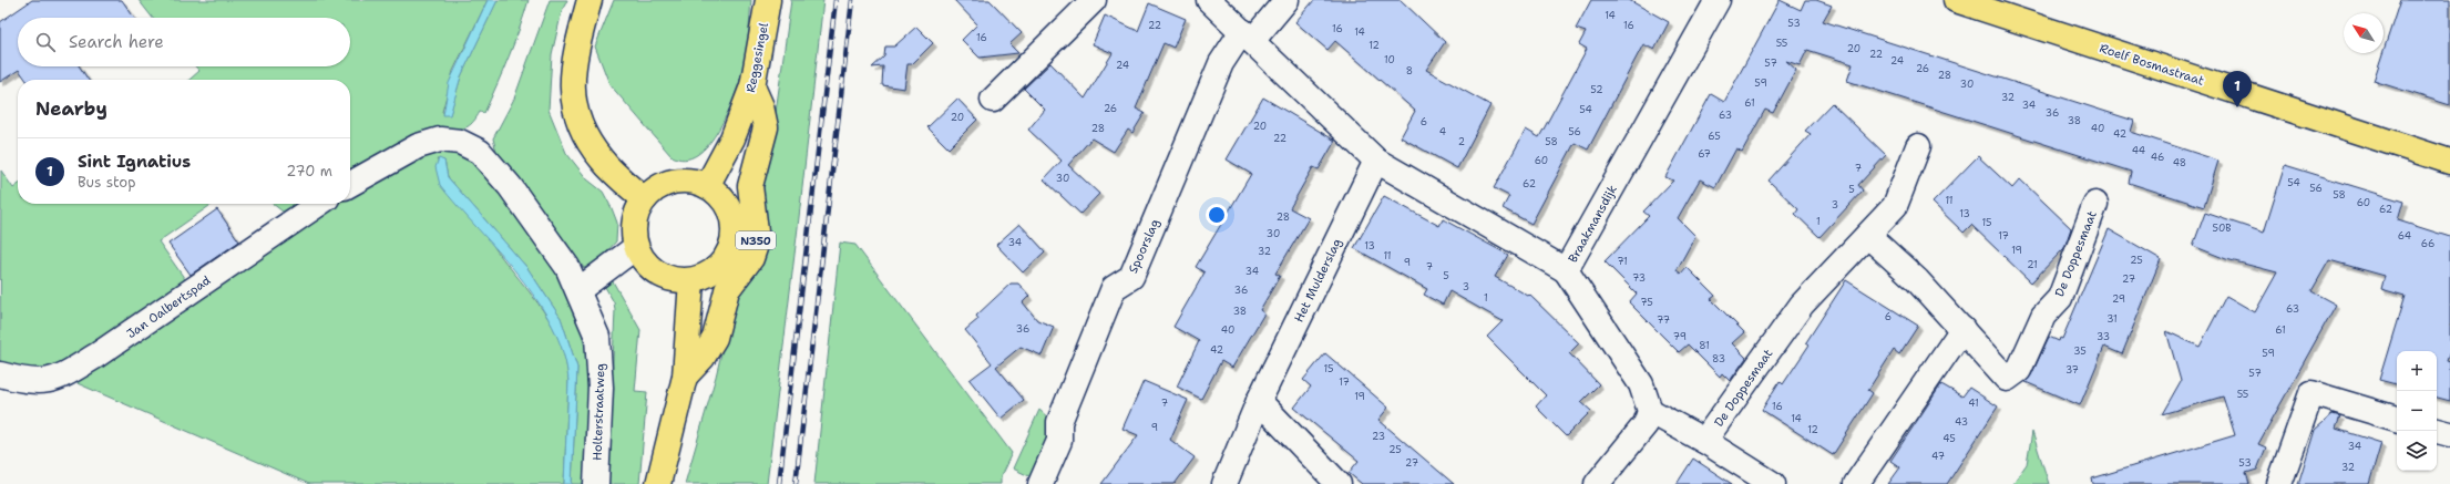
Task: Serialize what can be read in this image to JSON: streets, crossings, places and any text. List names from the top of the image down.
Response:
{
  "streets": {
    "main road": ["Reggesingel", "Roelf Bosmastraat", "N350"],
    "street": [
      "Braakmansdijk",
      "Spoorslag",
      "De Doppesmaat",
      "Het Mulderslag",
      "Jan Oalbertspad",
      "Holterstraatweg"
    ]
  },
  "crossings": [
    ["Reggesingel", "N350"]
  ],
  "house_numbers": [
    "14",
    "53",
    "22",
    "16",
    "16",
    "14",
    "16",
    "55",
    "12",
    "20",
    "22",
    "10",
    "24",
    "57",
    "24",
    "26",
    "8",
    "28",
    "59",
    "30",
    "52",
    "32",
    "61",
    "34",
    "26",
    "54",
    "36",
    "63",
    "20",
    "38",
    "6",
    "20",
    "28",
    "40",
    "4",
    "56",
    "42",
    "65",
    "22",
    "2",
    "58",
    "44",
    "67",
    "46",
    "60",
    "48",
    "7",
    "30",
    "54",
    "62",
    "56",
    "5",
    "58",
    "11",
    "60",
    "3",
    "62",
    "13",
    "28",
    "1",
    "15",
    "50B",
    "30",
    "17",
    "64",
    "34",
    "66",
    "13",
    "19",
    "32",
    "11",
    "25",
    "71",
    "9",
    "21",
    "7",
    "34",
    "5",
    "73",
    "27",
    "3",
    "36",
    "1",
    "29",
    "75",
    "63",
    "38",
    "6",
    "31",
    "77",
    "36",
    "40",
    "61",
    "79",
    "33",
    "81",
    "42",
    "35",
    "59",
    "83",
    "15",
    "37",
    "57",
    "17",
    "55",
    "19",
    "7",
    "41",
    "16",
    "14",
    "43",
    "9",
    "12",
    "23",
    "45",
    "34",
    "25",
    "47",
    "27",
    "53",
    "32"
  ],
  "north": "top left",
  "page": {
    "search": "Search here",
    "pins": "1",
    "heading": "Nearby",
    "list": [
      {
        "mark": "1",
        "name": "Sint Ignatius",
        "note": "Bus stop",
        "value": "270 m"
      }
    ],
    "map_buttons": ["+", "−"]
  }
}
